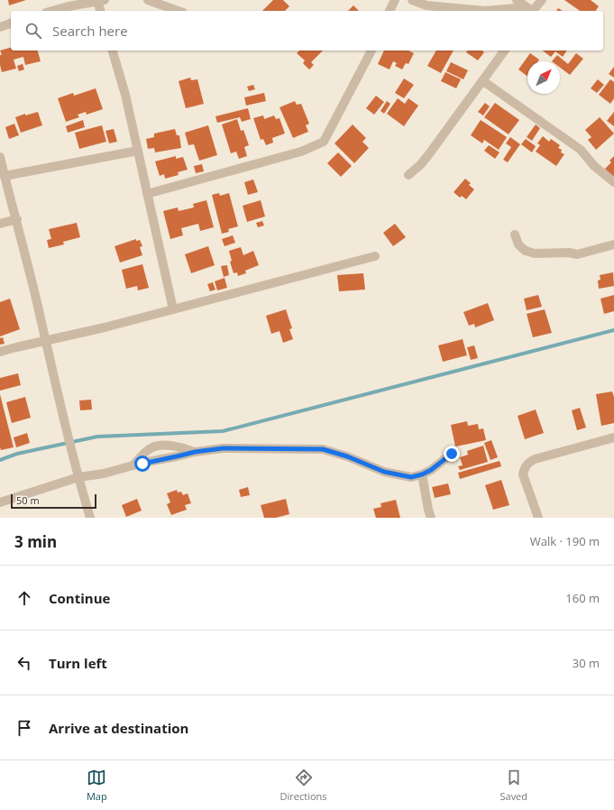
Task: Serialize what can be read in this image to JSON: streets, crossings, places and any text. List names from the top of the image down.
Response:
{
  "scale_bar": "50 m",
  "north": "top right",
  "page": {
    "search": "Search here",
    "scale": "50 m",
    "heading": ["3 min", "Walk · 190 m"],
    "list": [
      ["Continue", "160 m"],
      ["Turn left", "30 m"],
      "Arrive at destination"
    ],
    "nav": ["Map", "Directions", "Saved"]
  }
}
